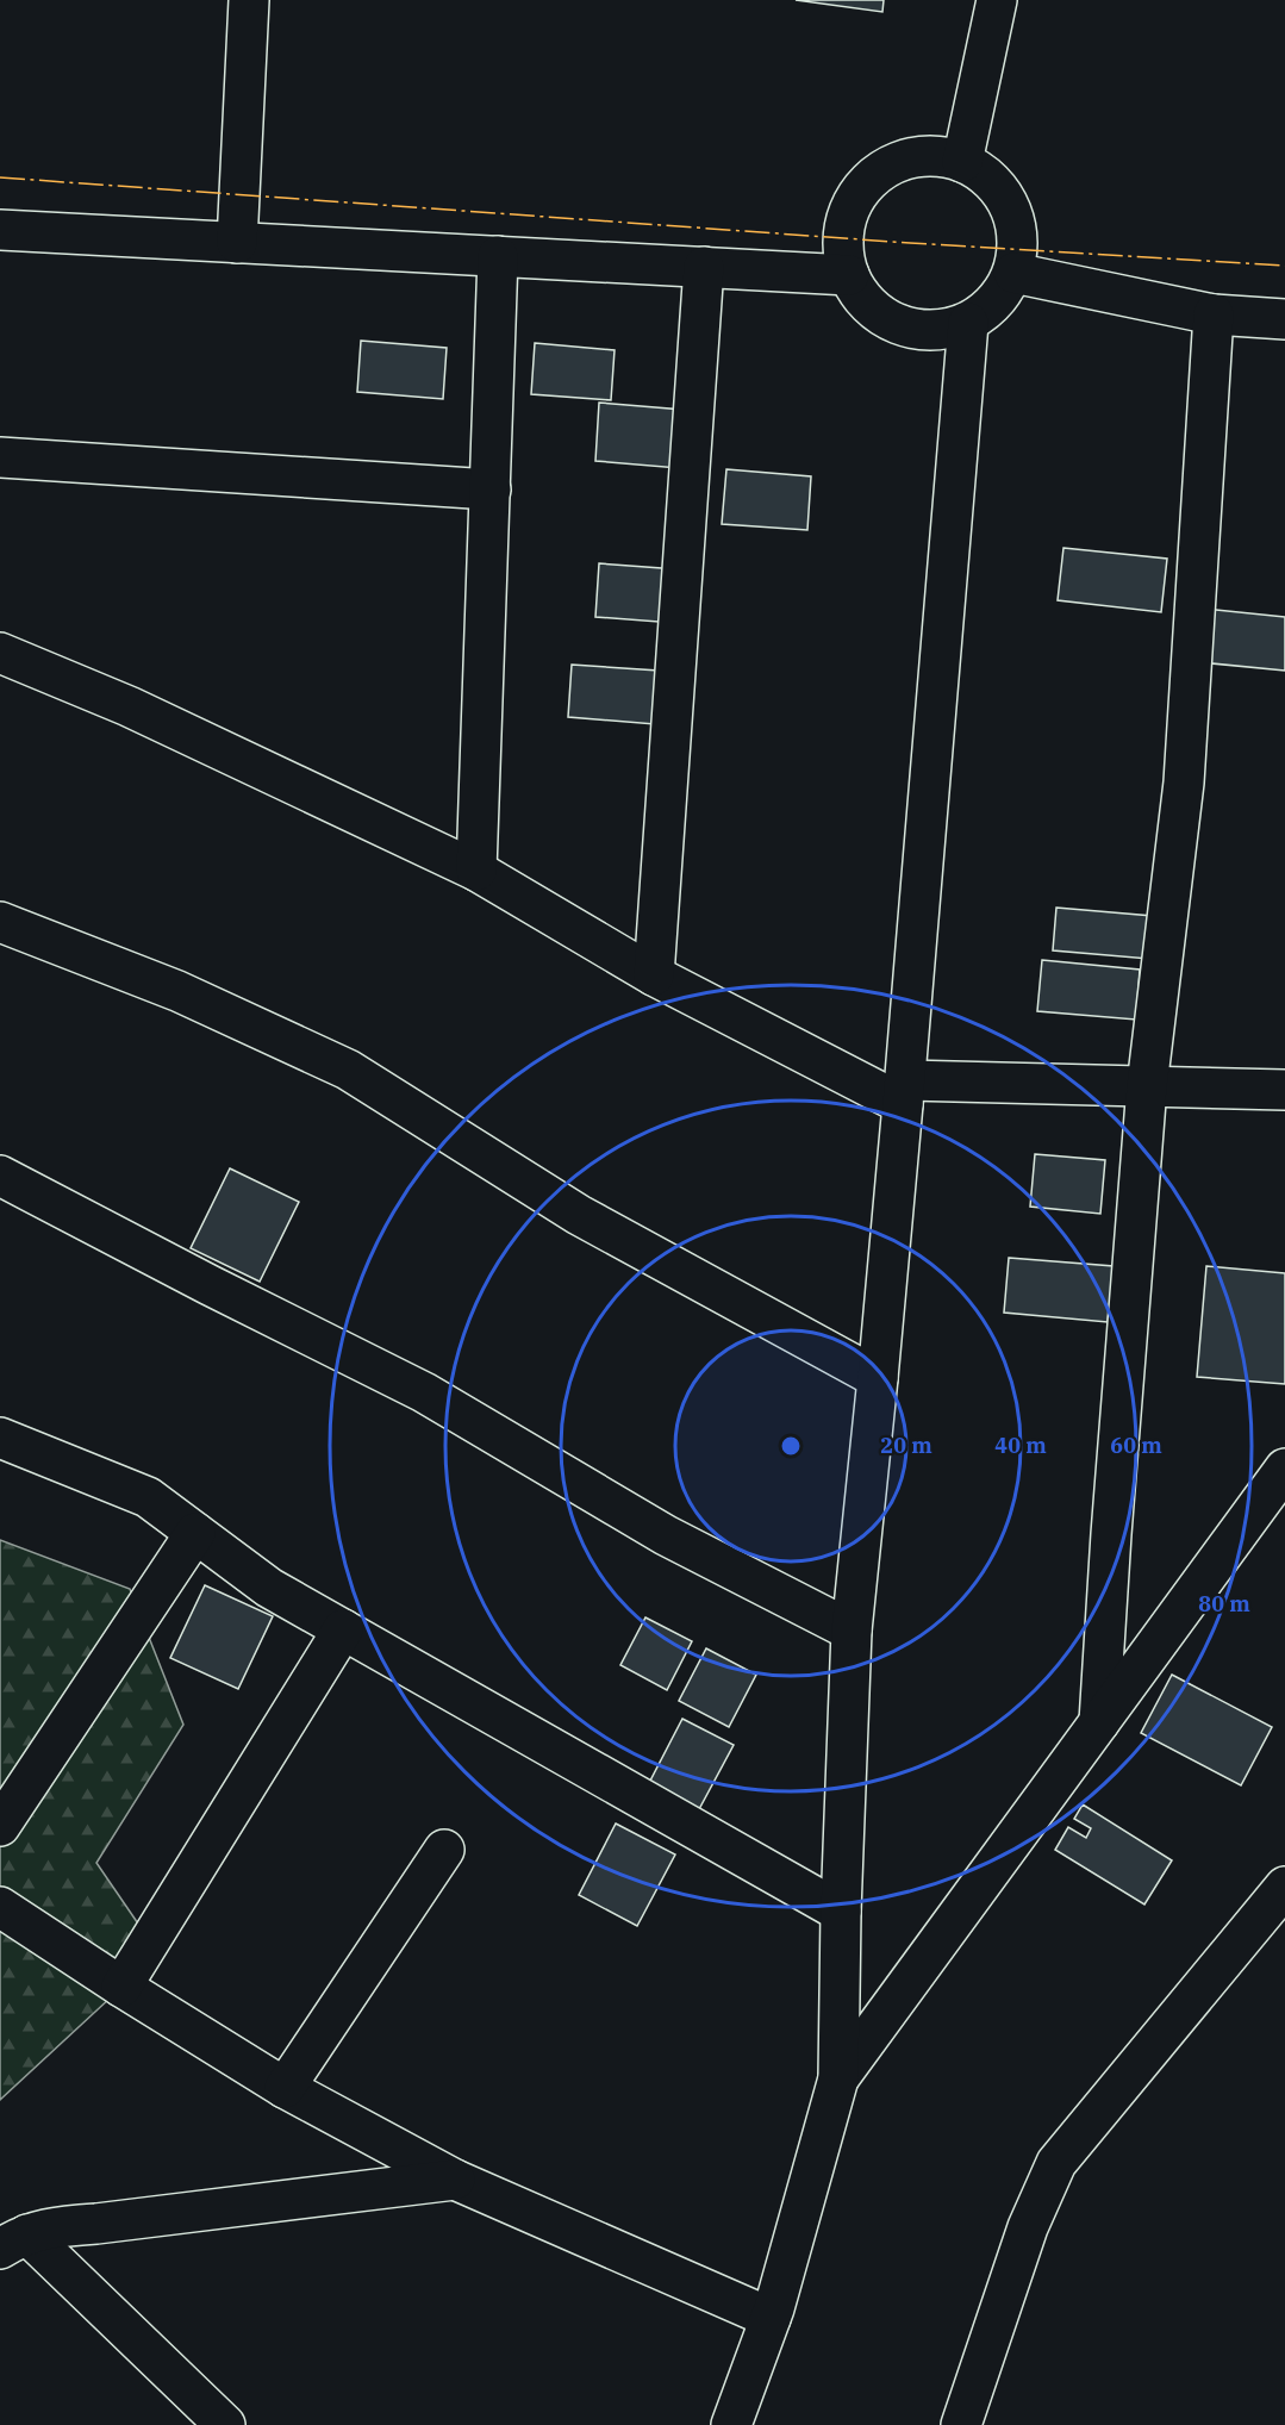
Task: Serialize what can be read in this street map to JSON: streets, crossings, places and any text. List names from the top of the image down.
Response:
{
  "rings": [
    "20 m",
    "40 m",
    "60 m",
    "80 m"
  ]
}
